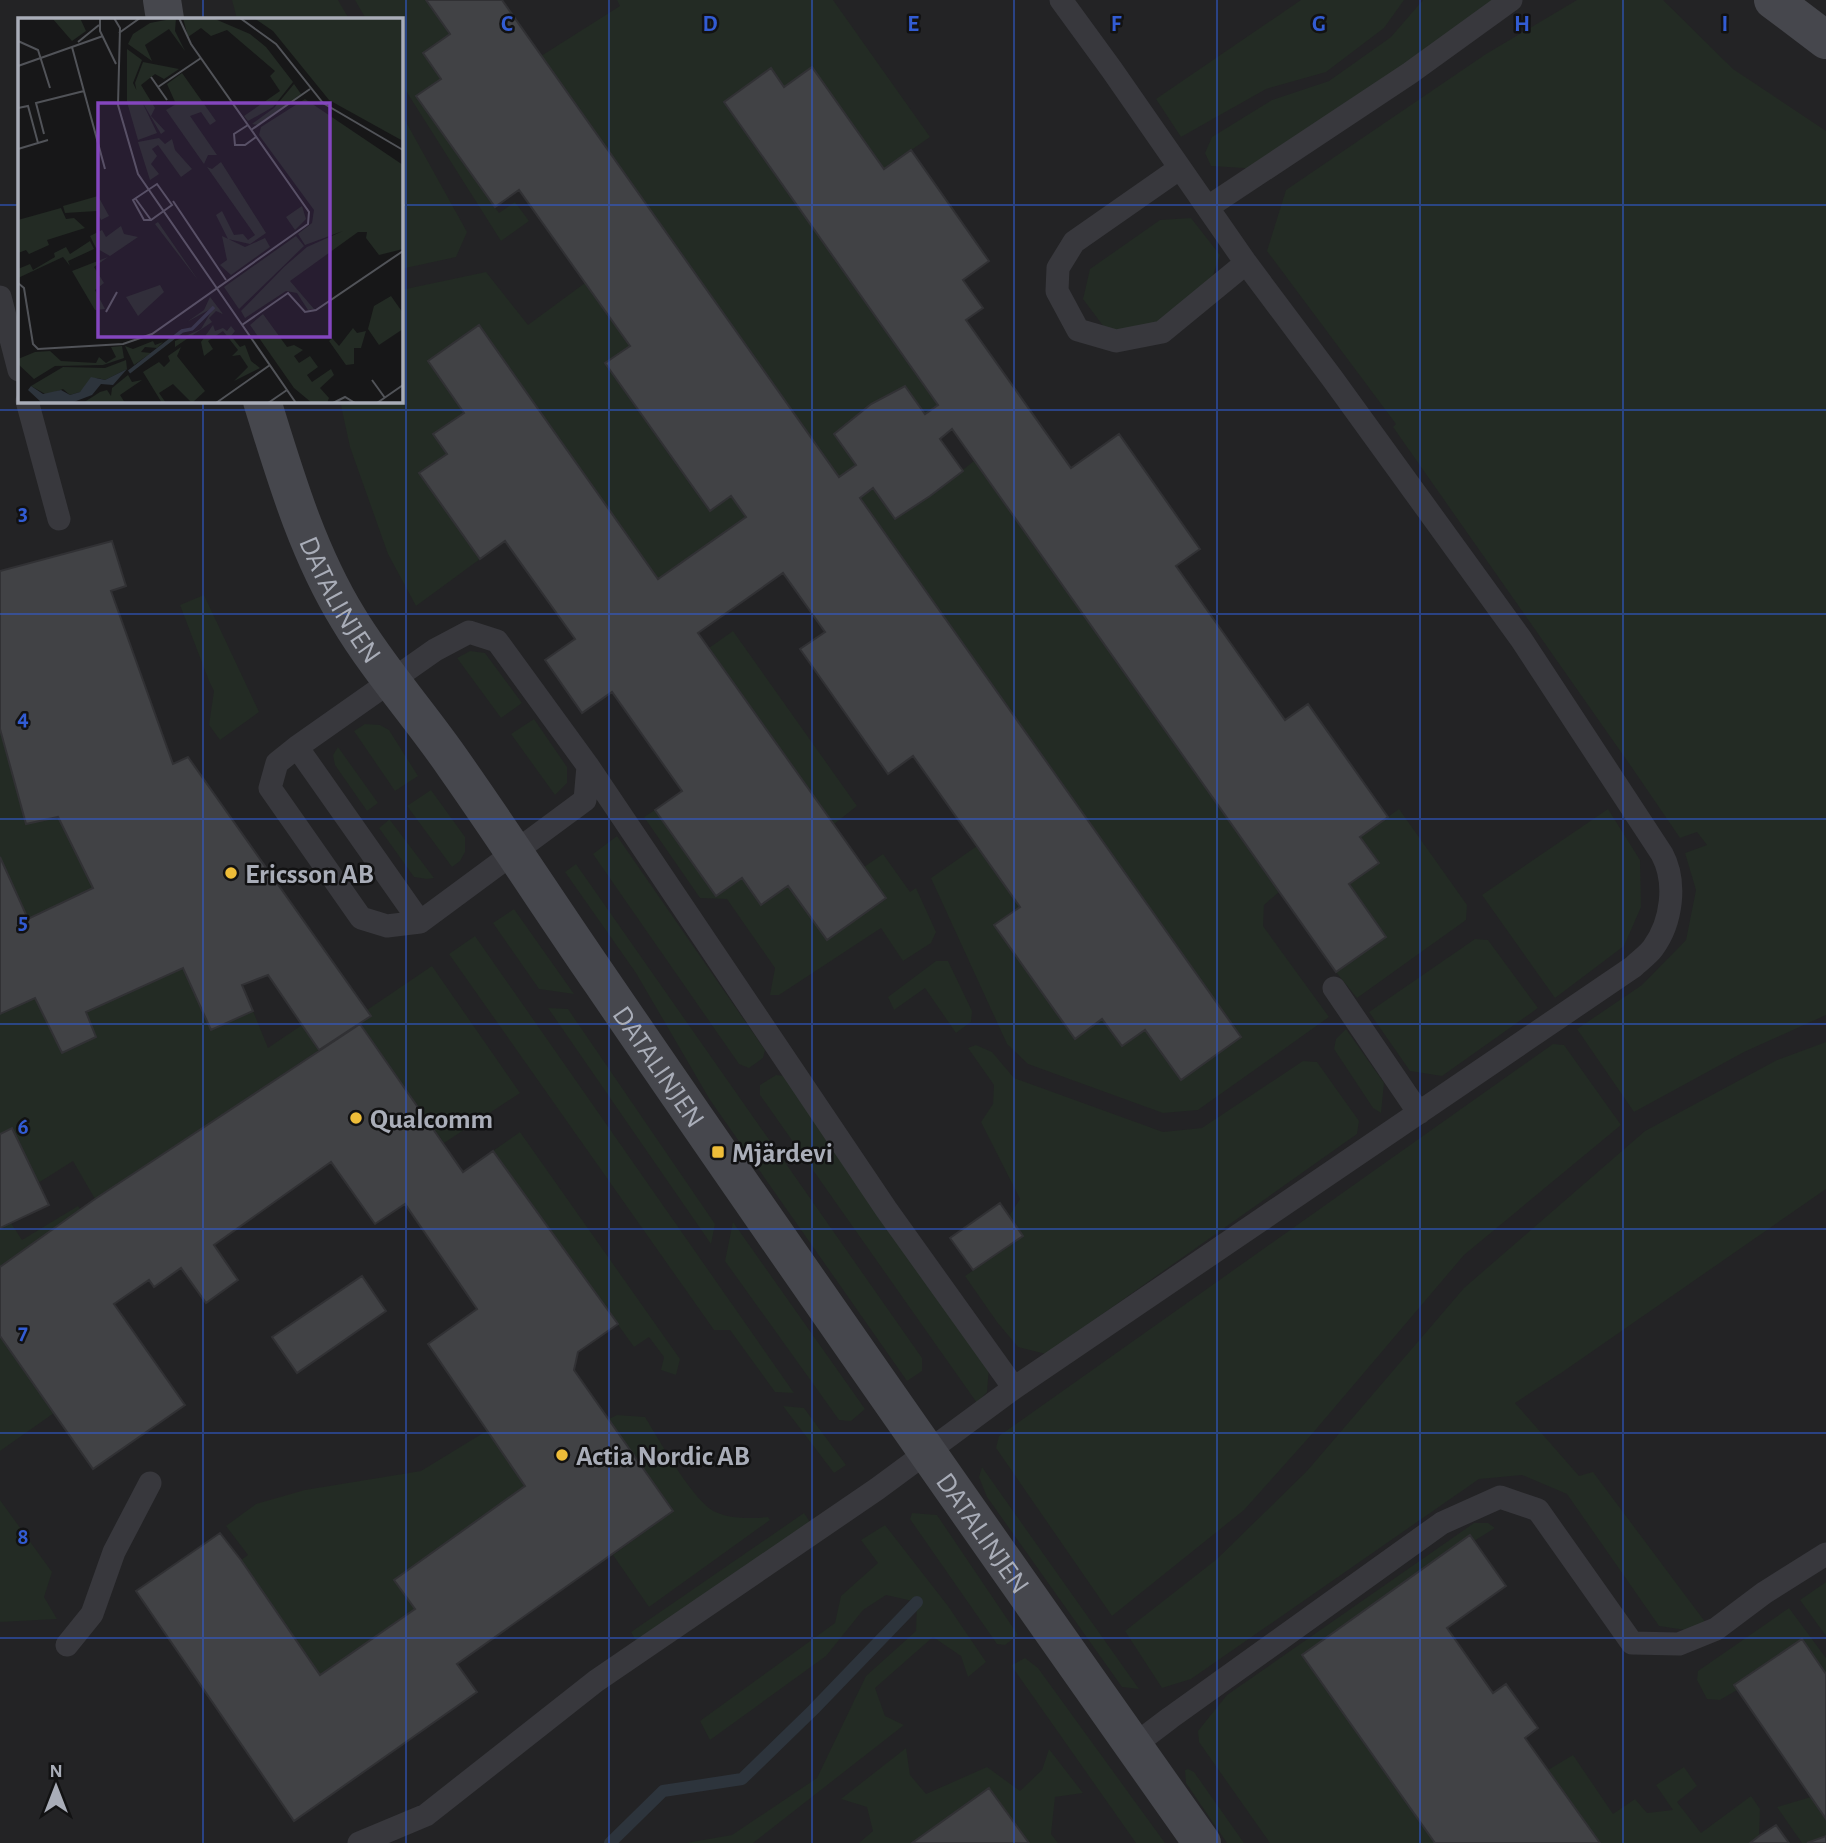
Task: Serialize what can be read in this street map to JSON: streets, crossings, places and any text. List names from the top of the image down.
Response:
{
  "streets": {
    "street": ["DATALINJEN"]
  },
  "places": {
    "other": ["Ericsson AB", "Qualcomm", "Actia Nordic AB"],
    "transit": ["Mjärdevi"]
  },
  "north": "top",
  "grid": {
    "columns": [
      "C",
      "D",
      "E",
      "F",
      "G",
      "H",
      "I"
    ],
    "rows": [
      "3",
      "4",
      "5",
      "6",
      "7",
      "8"
    ]
  }
}
